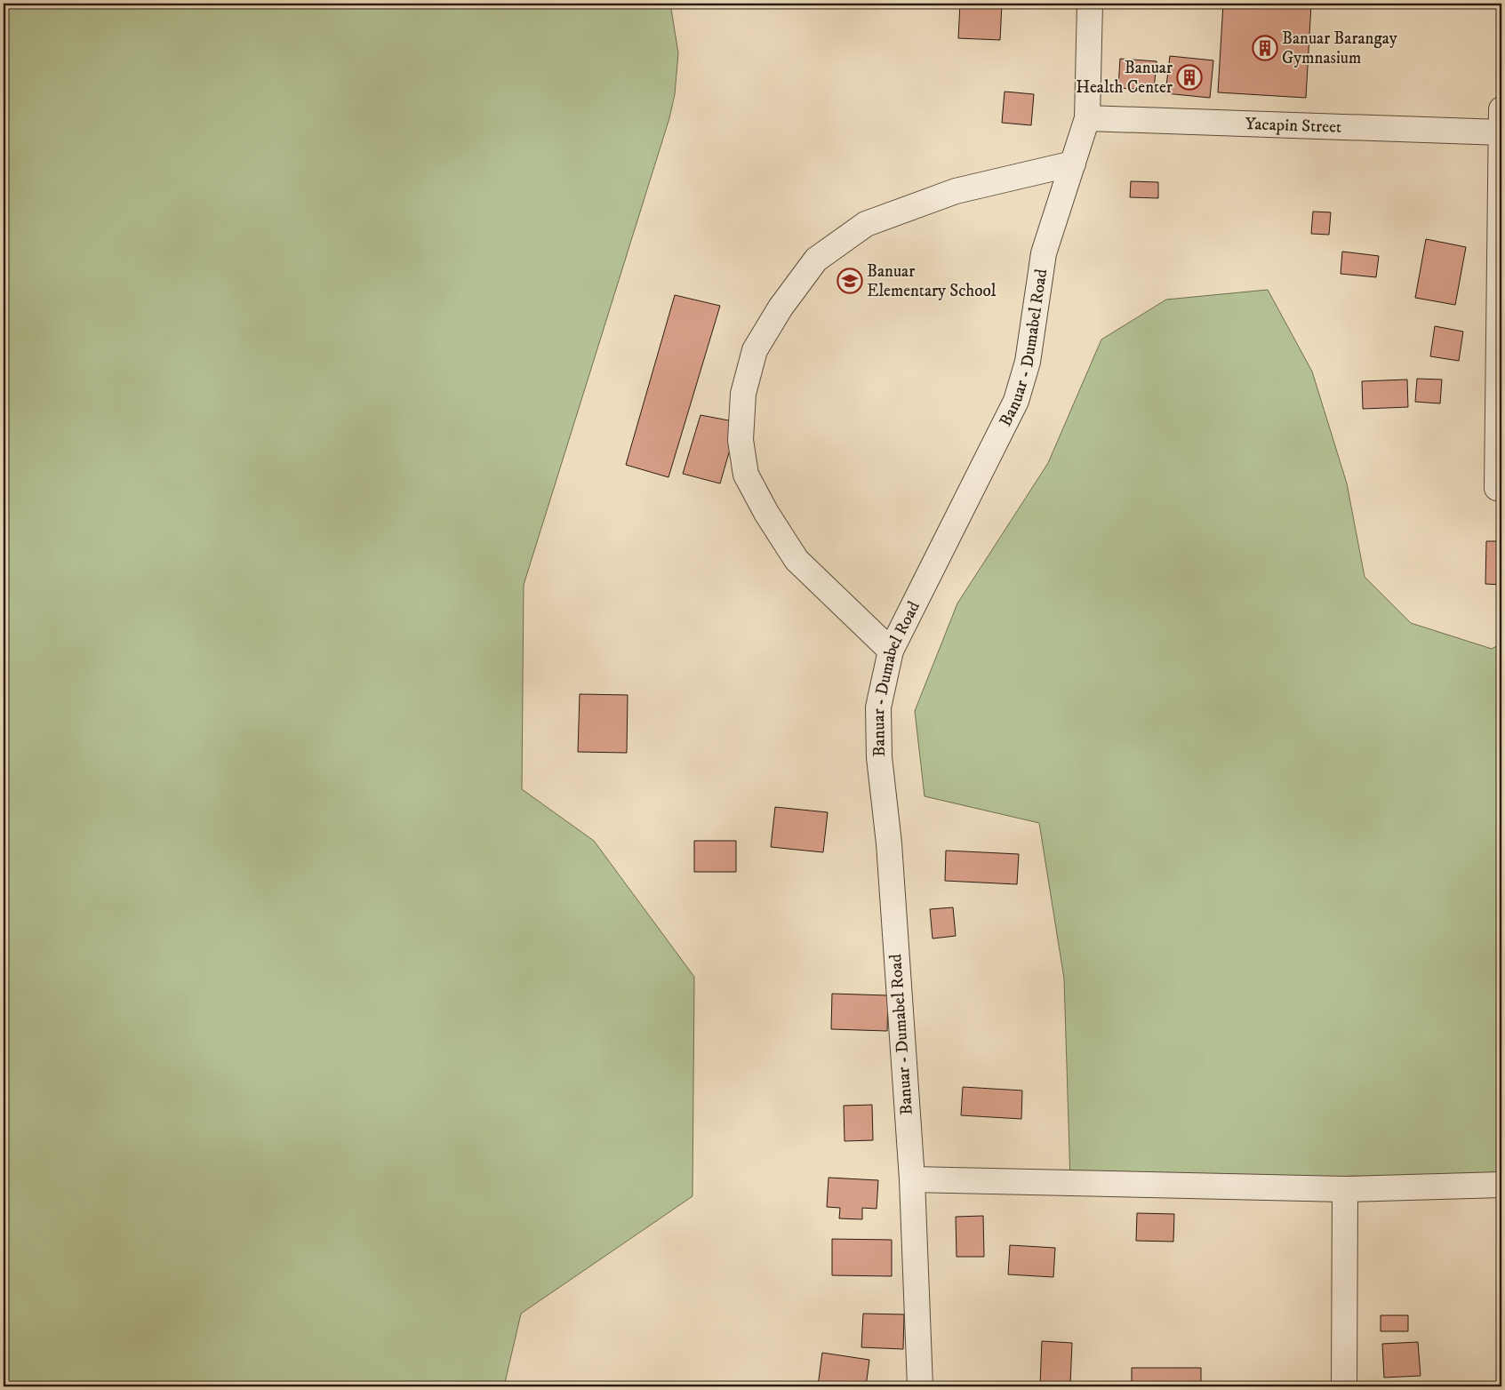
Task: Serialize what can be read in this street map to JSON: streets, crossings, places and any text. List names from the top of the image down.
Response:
{
  "streets": {
    "street": ["Yacapin Street", "Banuar - Dumabel Road"]
  },
  "crossings": [
    ["Yacapin Street", "Banuar - Dumabel Road"]
  ],
  "places": {
    "building": ["Banuar Barangay Gymnasium", "Banuar Health Center"],
    "school or university": ["Banuar Elementary School"]
  }
}
